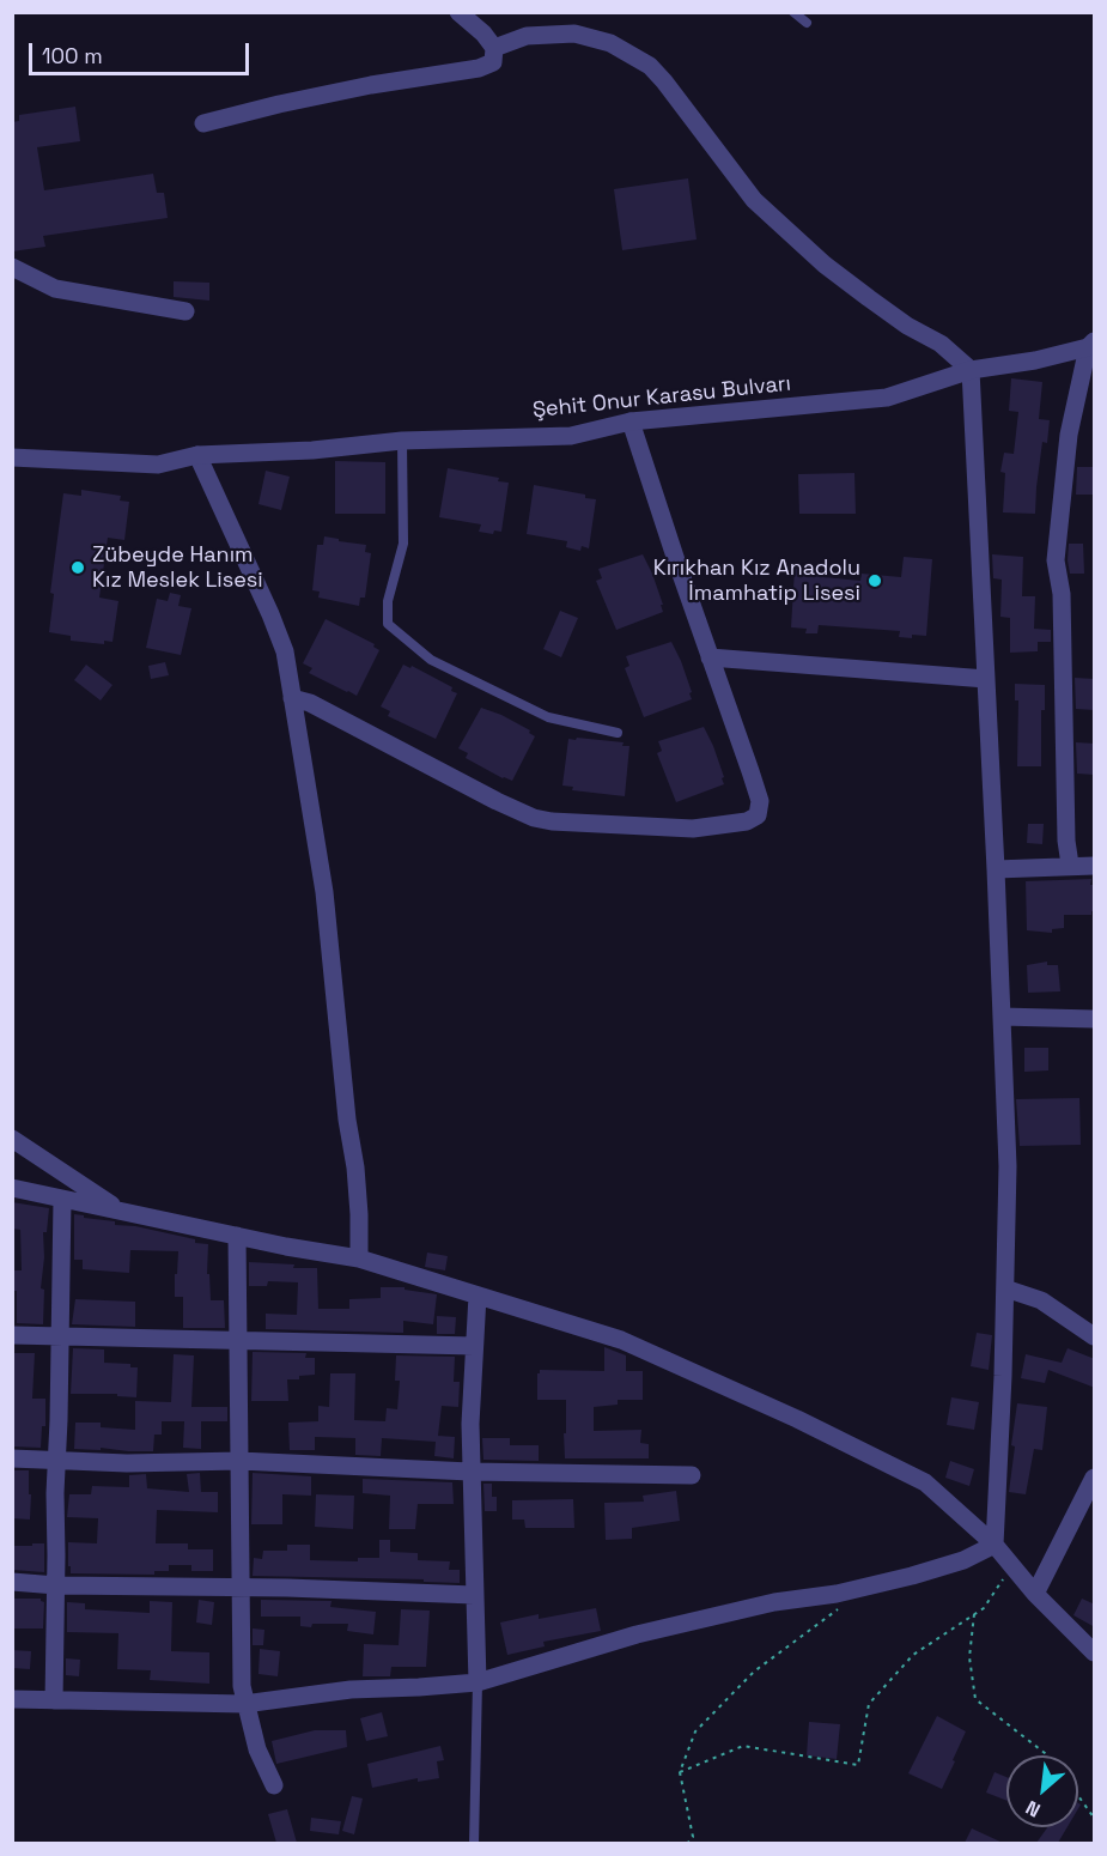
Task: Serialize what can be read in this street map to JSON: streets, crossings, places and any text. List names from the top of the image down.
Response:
{
  "streets": {
    "street": ["Şehit Onur Karasu Bulvarı"]
  },
  "places": ["Zübeyde Hanım Kız Meslek Lisesi", "Kırıkhan Kız Anadolu İmamhatip Lisesi"],
  "scale_bar": "100 m",
  "north": "bottom left"
}
